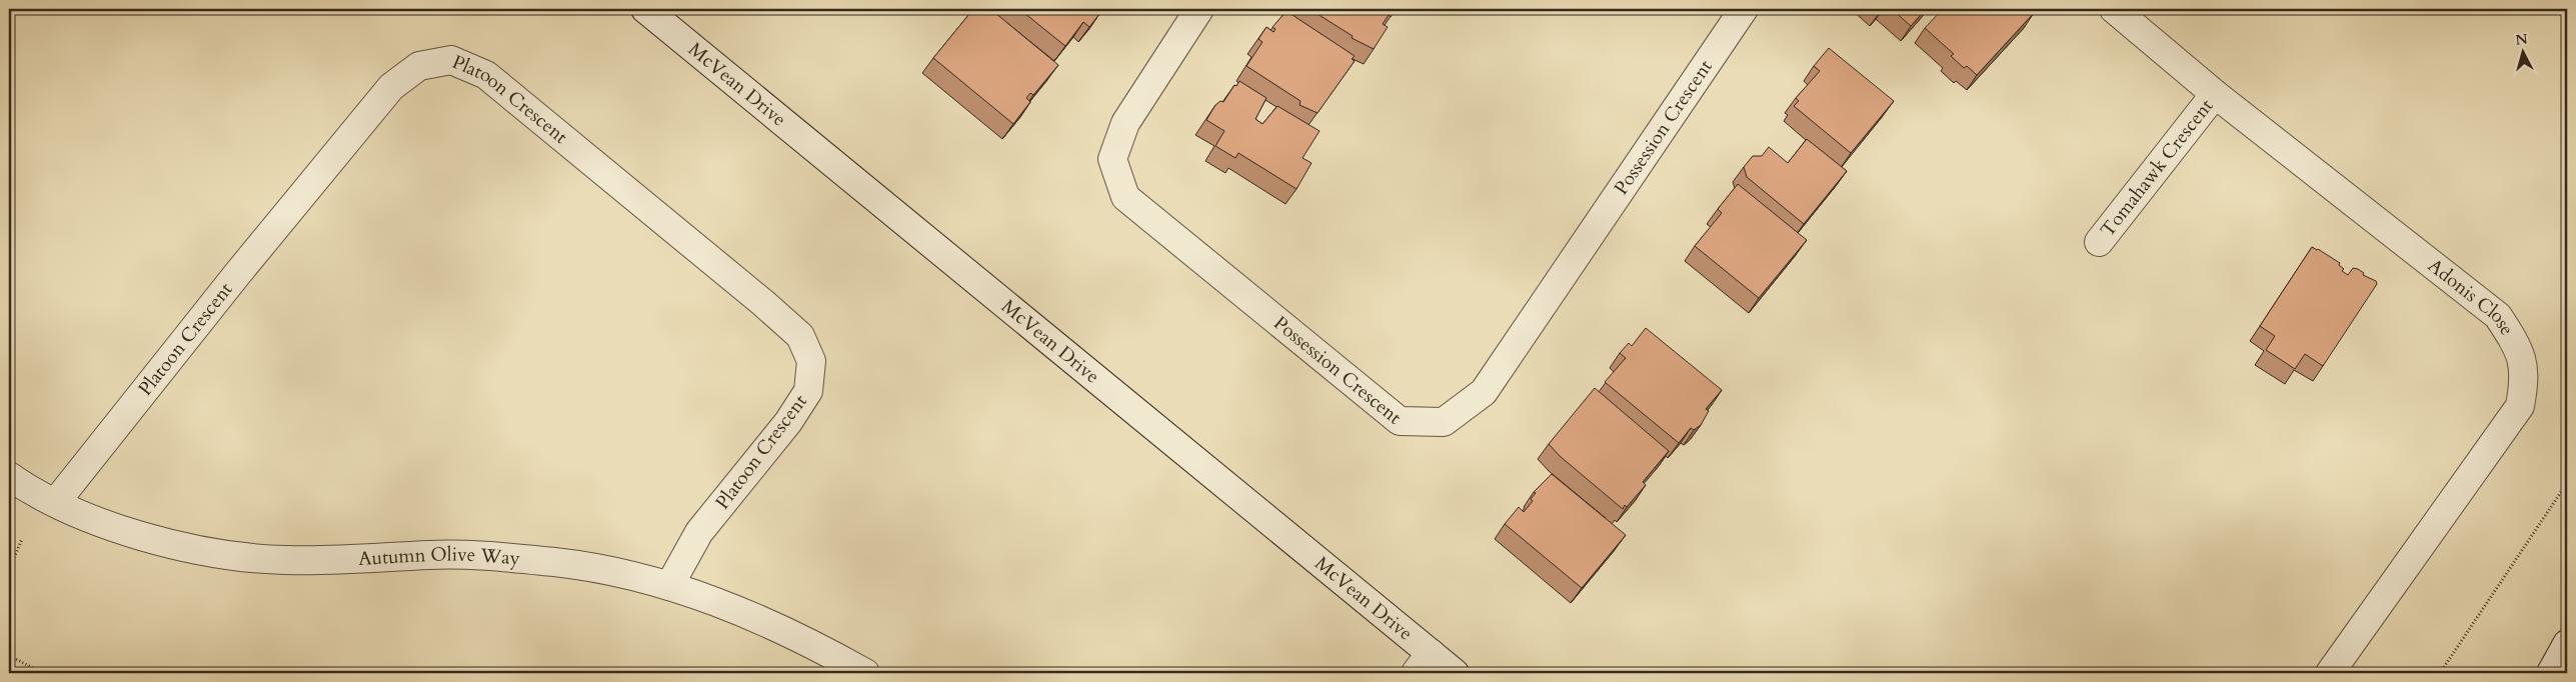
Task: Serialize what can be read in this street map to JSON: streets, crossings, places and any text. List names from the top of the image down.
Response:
{
  "streets": {
    "street": [
      "McVean Drive",
      "Platoon Crescent",
      "Possession Crescent",
      "Tomahawk Crescent",
      "Adonis Close",
      "Autumn Olive Way"
    ]
  },
  "crossings": [
    ["Platoon Crescent", "Autumn Olive Way"],
    ["Tomahawk Crescent", "Adonis Close"]
  ],
  "north": "top"
}
